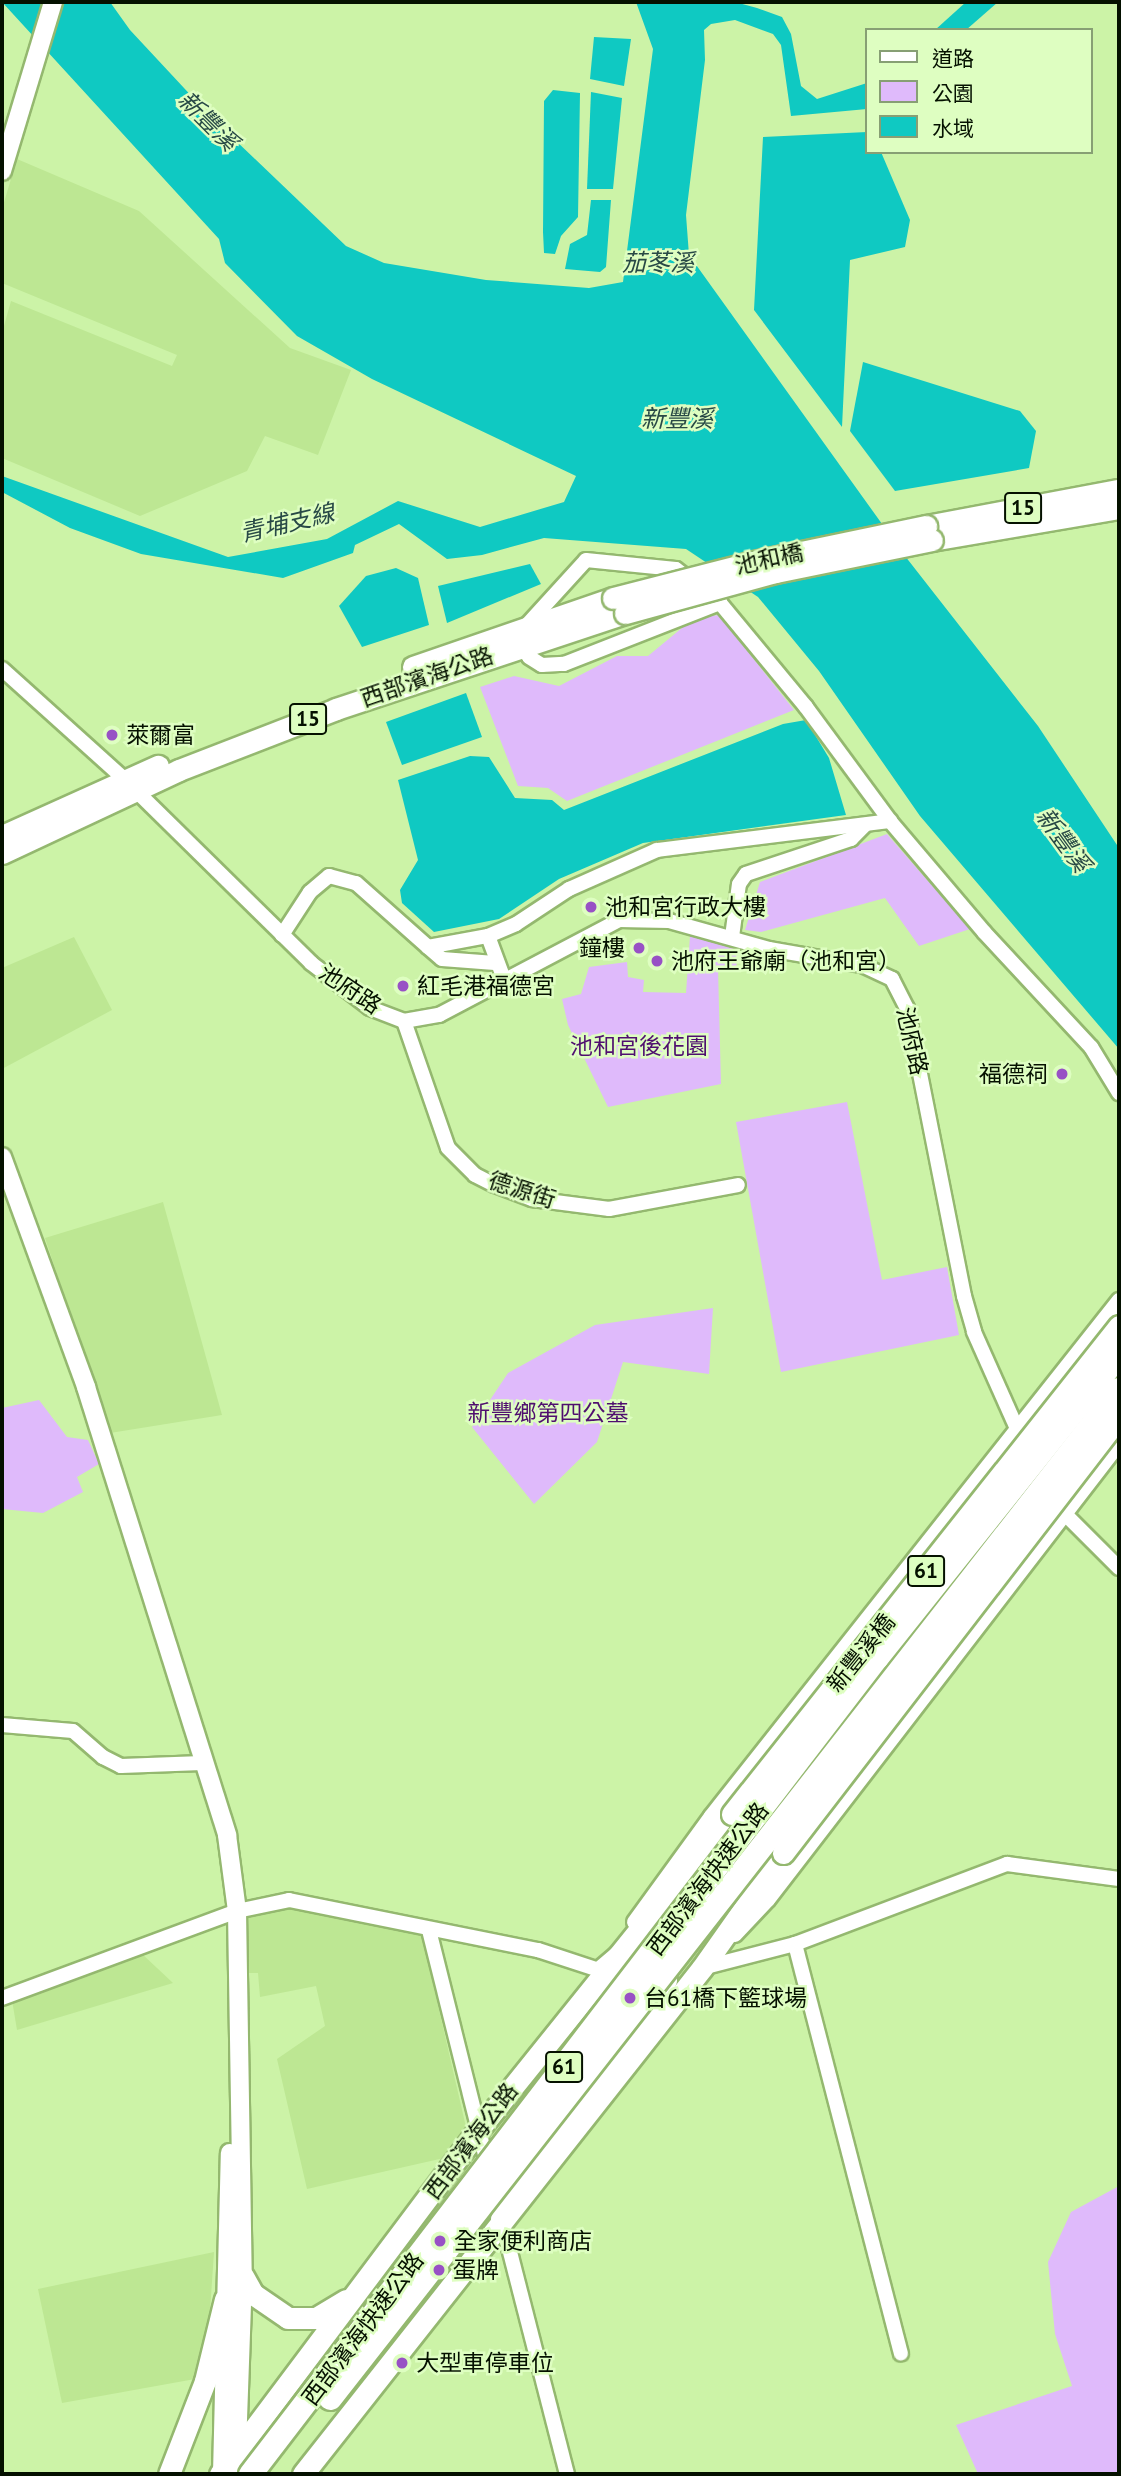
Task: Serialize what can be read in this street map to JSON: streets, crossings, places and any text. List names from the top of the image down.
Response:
{
  "streets": {
    "highway": ["61", "西部濱海快速公路"],
    "main road": [
      "15",
      "池和橋",
      "西部濱海公路",
      "新豐溪橋"
    ],
    "street": ["池府路", "德源街"]
  },
  "crossings": [
    ["15", "池和橋"],
    ["池和橋", "西部濱海公路"],
    ["西部濱海公路", "池府路"],
    ["西部濱海公路", "新豐溪橋"],
    ["池府路", "德源街"]
  ],
  "water": ["新豐溪", "茄苳溪", "青埔支線"],
  "parks": ["池和宮後花園", "新豐鄉第四公墓"],
  "places": [
    "萊爾富",
    "池和宮行政大樓",
    "鐘樓",
    "池府王爺廟（池和宮）",
    "紅毛港福德宮",
    "福德祠",
    "台61橋下籃球場",
    "全家便利商店",
    "蛋牌",
    "大型車停車位"
  ],
  "legend": ["道路", "公園", "水域"]
}
